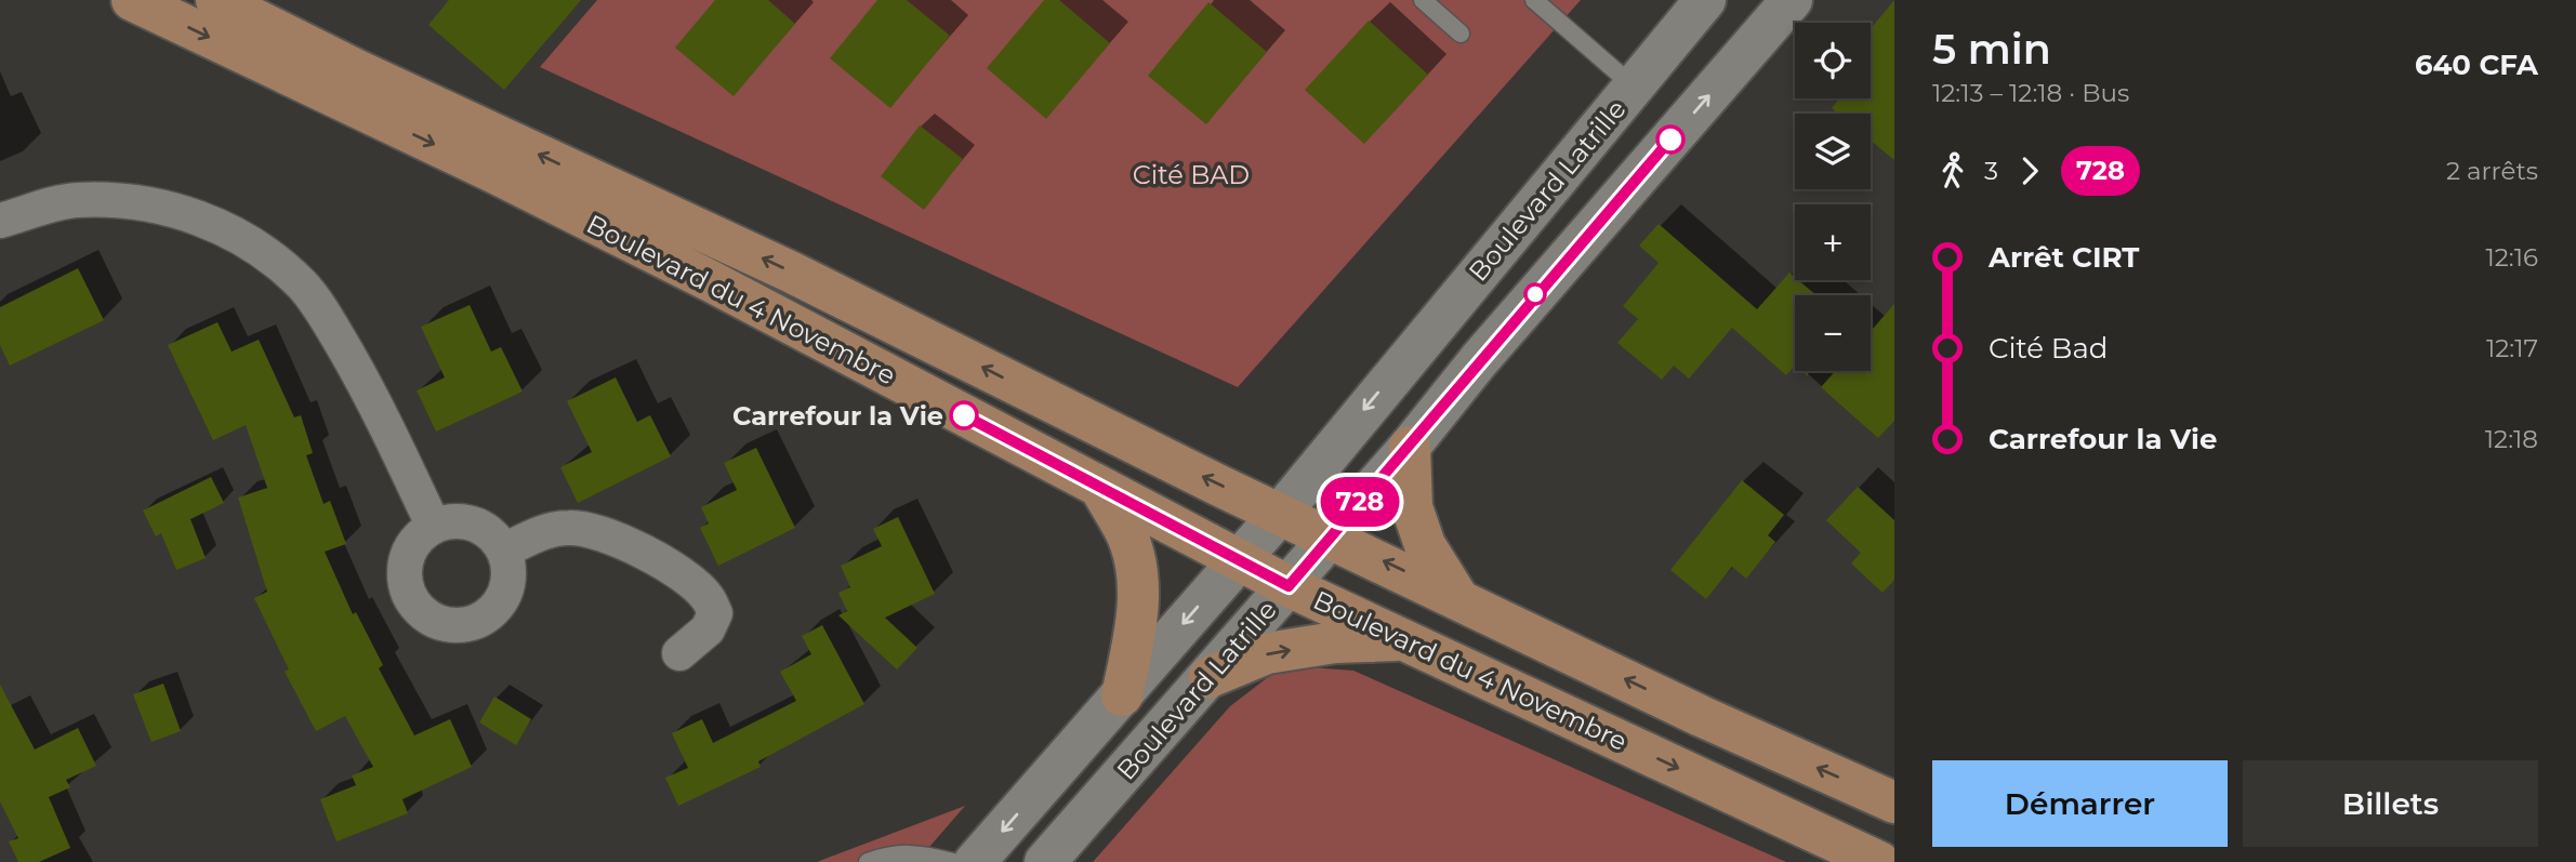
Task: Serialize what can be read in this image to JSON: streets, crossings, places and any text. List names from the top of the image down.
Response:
{
  "streets": {
    "main road": ["Boulevard Latrille", "Boulevard du 4 Novembre"]
  },
  "crossings": [
    ["Boulevard Latrille", "Boulevard du 4 Novembre"]
  ],
  "parks": ["Cité BAD"],
  "places": ["Carrefour la Vie"],
  "lines": ["bus line 728"],
  "page": {
    "on_map": "728",
    "heading": ["5 min", "12:13 – 12:18 · Bus", "640 CFA"],
    "map_buttons": ["+", "−"],
    "legs": ["3", "728", "2 arrêts"],
    "list": [
      {
        "name": "Arrêt CIRT",
        "value": "12:16"
      },
      {
        "name": "Cité Bad",
        "value": "12:17"
      },
      {
        "name": "Carrefour la Vie",
        "value": "12:18"
      }
    ],
    "buttons": ["Démarrer", "Billets"]
  }
}
